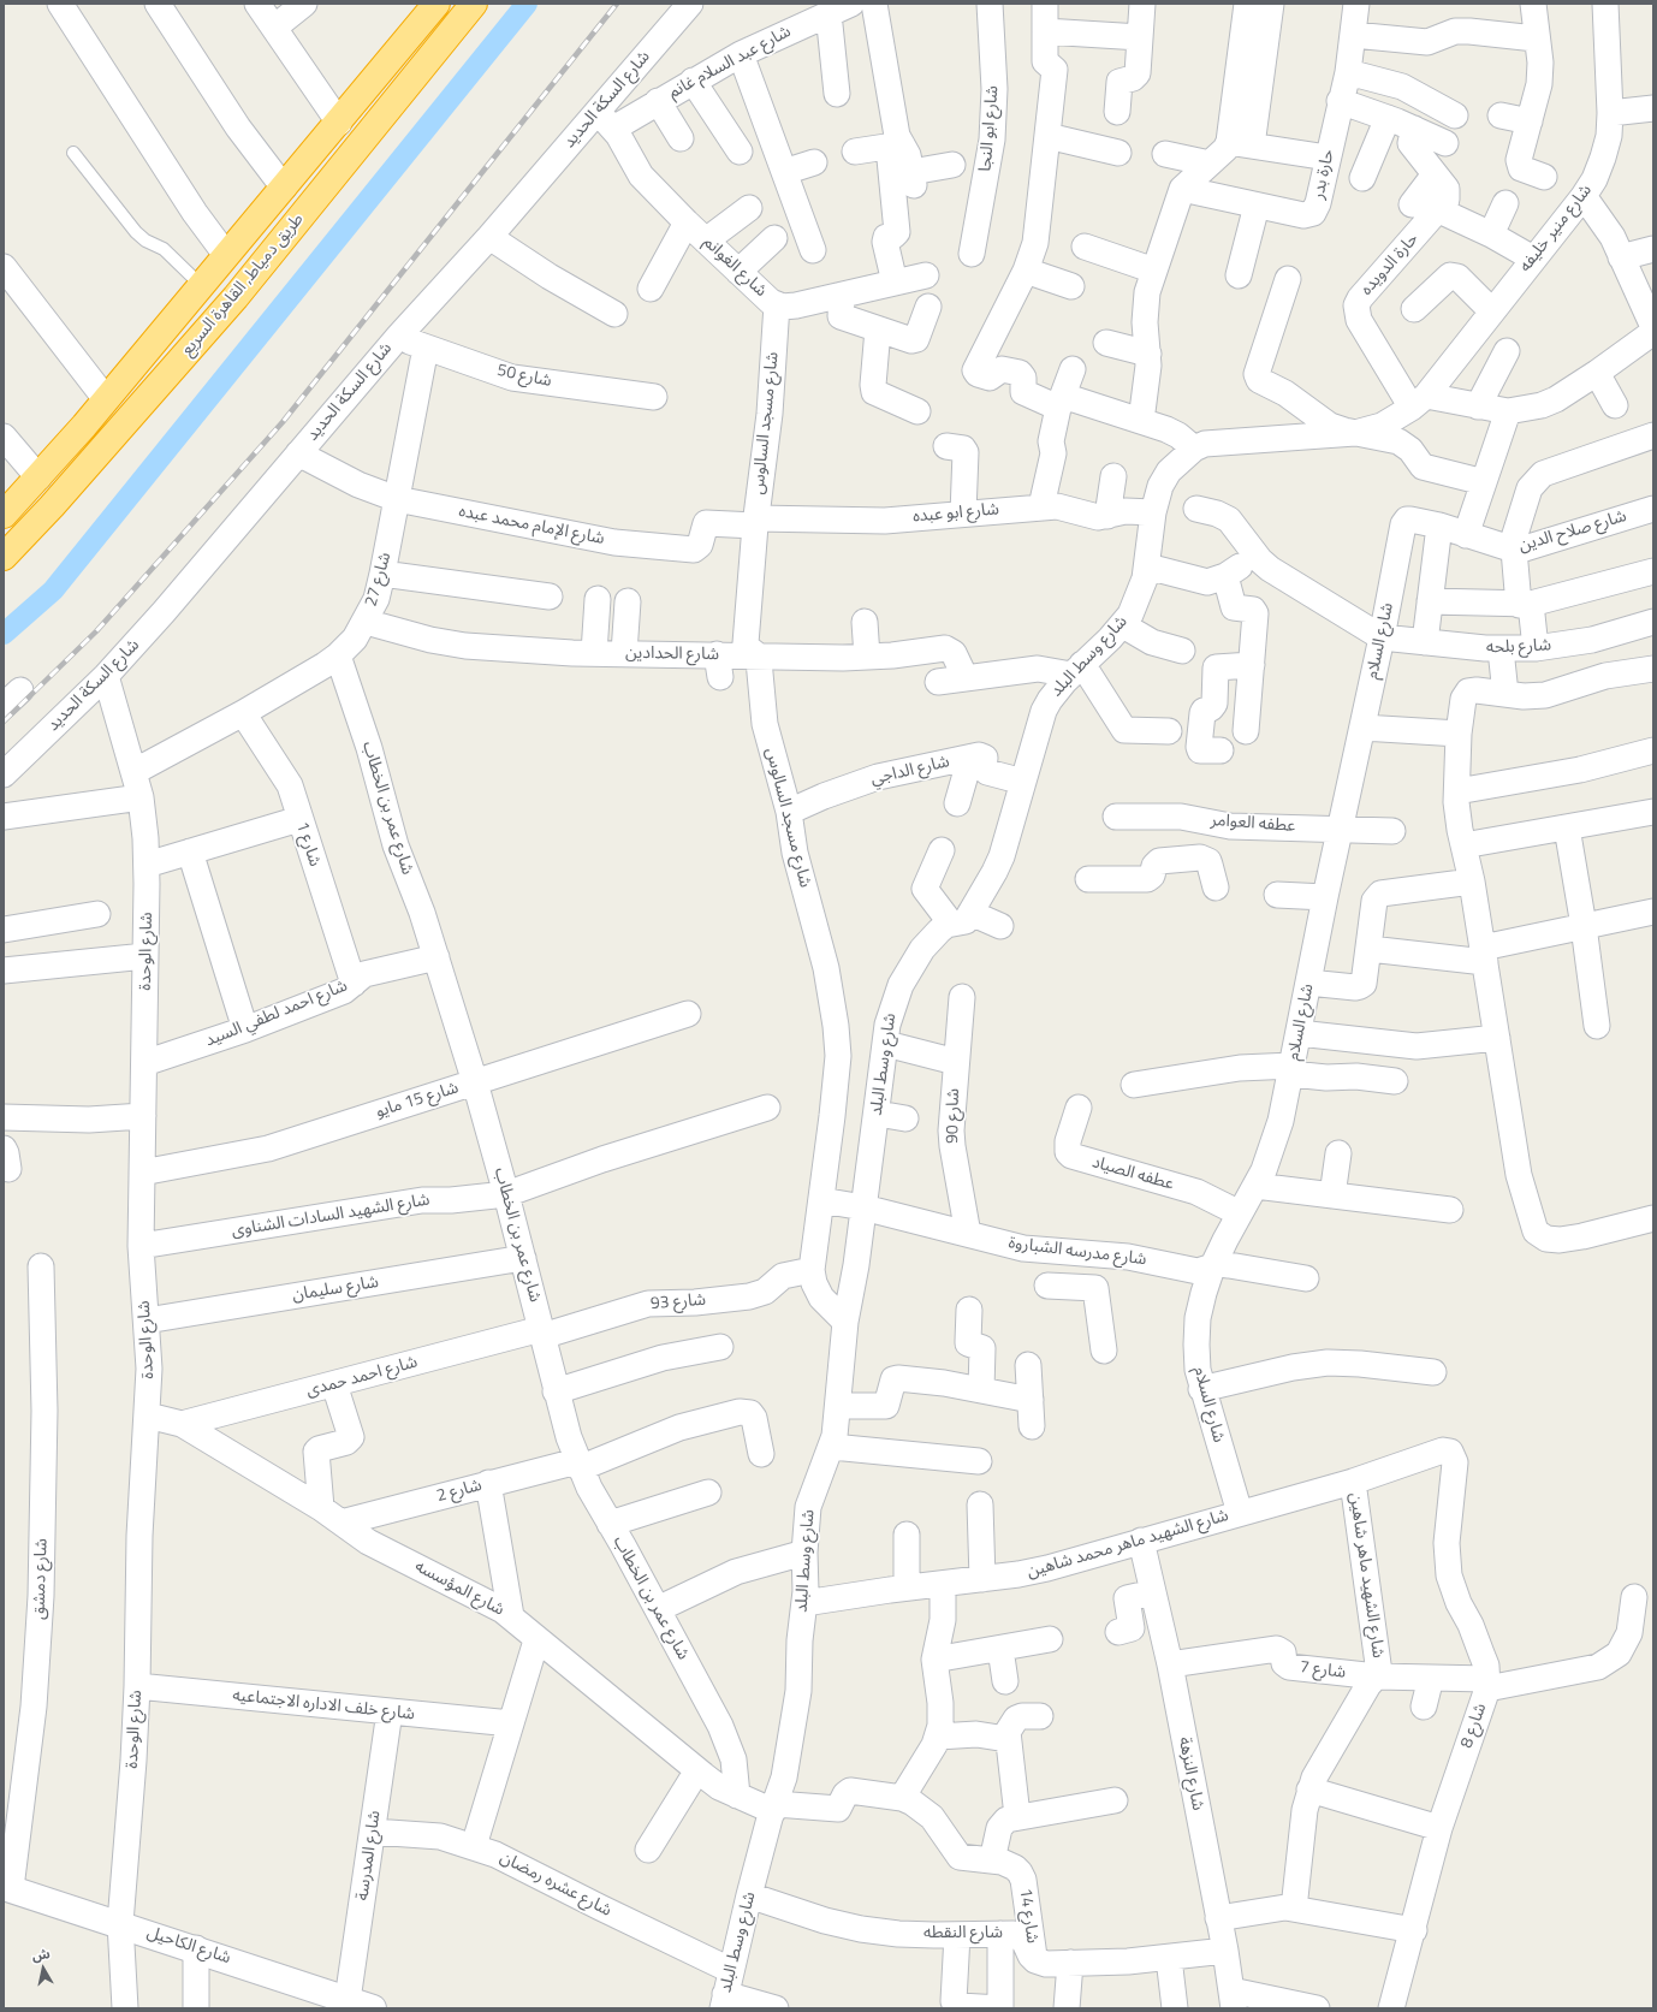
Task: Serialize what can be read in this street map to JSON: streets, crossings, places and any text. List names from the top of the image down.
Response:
{
  "streets": {
    "highway": ["طريق دمياط, القاهرة السريع"],
    "street": [
      "شارع عبد السلام غانم",
      "شارع السكة الحديد",
      "شارع ابو النجا",
      "حارة بدر",
      "شارع منير خليفه",
      "حارة الدويده",
      "شارع الغوانم",
      "شارع 50",
      "شارع مسجد السالوس",
      "شارع ابو عبده",
      "شارع الإمام محمد عبده",
      "شارع صلاح الدين",
      "شارع 27",
      "شارع السلام",
      "شارع بلحه",
      "شارع الحدادين",
      "شارع وسط البلد",
      "شارع الداجي",
      "شارع عمر بن الخطاب",
      "عطفه العوامر",
      "شارع 1",
      "شارع الوحدة",
      "شارع احمد لطفي السيد",
      "شارع 15 مايو",
      "شارع 90",
      "عطفه الصياد",
      "شارع الشهيد السادات الشناوى",
      "شارع مدرسه الشباروة",
      "شارع سليمان",
      "شارع 93",
      "شارع احمد حمدى",
      "شارع 2",
      "شارع الشهيد ماهر محمد شاهين",
      "شارع الشهيد ماهر شاهين",
      "شارع دمشق",
      "شارع المؤسسه",
      "شارع 7",
      "شارع خلف الاداره الاجتماعيه",
      "شارع 8",
      "شارع النزهة",
      "شارع المدرسة",
      "شارع عشره رمضان",
      "شارع 14",
      "شارع النقطه",
      "شارع الكاحيل"
    ]
  },
  "crossings": [
    ["شارع عبد السلام غانم", "شارع السكة الحديد"],
    ["شارع عبد السلام غانم", "شارع الغوانم"],
    ["شارع السكة الحديد", "شارع الغوانم"],
    ["شارع السكة الحديد", "شارع 50"],
    ["شارع السكة الحديد", "شارع الإمام محمد عبده"],
    ["شارع السكة الحديد", "شارع الوحدة"],
    ["شارع منير خليفه", "حارة الدويده"],
    ["شارع منير خليفه", "شارع وسط البلد"],
    ["حارة الدويده", "شارع وسط البلد"],
    ["شارع الغوانم", "شارع مسجد السالوس"],
    ["شارع 50", "شارع 27"],
    ["شارع مسجد السالوس", "شارع ابو عبده"],
    ["شارع مسجد السالوس", "شارع الإمام محمد عبده"],
    ["شارع مسجد السالوس", "شارع الحدادين"],
    ["شارع مسجد السالوس", "شارع وسط البلد"],
    ["شارع مسجد السالوس", "شارع الداجي"],
    ["شارع مسجد السالوس", "شارع مدرسه الشباروة"],
    ["شارع مسجد السالوس", "شارع 93"],
    ["شارع ابو عبده", "شارع الإمام محمد عبده"],
    ["شارع ابو عبده", "شارع وسط البلد"],
    ["شارع الإمام محمد عبده", "شارع 27"],
    ["شارع صلاح الدين", "شارع السلام"],
    ["شارع 27", "شارع الحدادين"],
    ["شارع 27", "شارع عمر بن الخطاب"],
    ["شارع 27", "شارع 1"],
    ["شارع 27", "شارع الوحدة"],
    ["شارع السلام", "شارع بلحه"],
    ["شارع السلام", "عطفه العوامر"],
    ["شارع السلام", "عطفه الصياد"],
    ["شارع السلام", "شارع مدرسه الشباروة"],
    ["شارع السلام", "شارع الشهيد ماهر محمد شاهين"],
    ["شارع وسط البلد", "شارع الداجي"],
    ["شارع وسط البلد", "شارع مدرسه الشباروة"],
    ["شارع وسط البلد", "شارع الشهيد ماهر محمد شاهين"],
    ["شارع وسط البلد", "شارع المؤسسه"],
    ["شارع وسط البلد", "شارع عشره رمضان"],
    ["شارع وسط البلد", "شارع 14"],
    ["شارع وسط البلد", "شارع النقطه"],
    ["شارع عمر بن الخطاب", "شارع احمد لطفي السيد"],
    ["شارع عمر بن الخطاب", "شارع 15 مايو"],
    ["شارع عمر بن الخطاب", "شارع الشهيد السادات الشناوى"],
    ["شارع عمر بن الخطاب", "شارع سليمان"],
    ["شارع عمر بن الخطاب", "شارع 93"],
    ["شارع عمر بن الخطاب", "شارع احمد حمدى"],
    ["شارع عمر بن الخطاب", "شارع 2"],
    ["شارع عمر بن الخطاب", "شارع المؤسسه"],
    ["شارع 1", "شارع احمد لطفي السيد"],
    ["شارع الوحدة", "شارع احمد لطفي السيد"],
    ["شارع الوحدة", "شارع 15 مايو"],
    ["شارع الوحدة", "شارع الشهيد السادات الشناوى"],
    ["شارع الوحدة", "شارع سليمان"],
    ["شارع الوحدة", "شارع المؤسسه"],
    ["شارع الوحدة", "شارع خلف الاداره الاجتماعيه"],
    ["شارع الوحدة", "شارع الكاحيل"],
    ["شارع 90", "شارع مدرسه الشباروة"],
    ["شارع 93", "شارع احمد حمدى"],
    ["شارع احمد حمدى", "شارع المؤسسه"],
    ["شارع 2", "شارع المؤسسه"],
    ["شارع الشهيد ماهر محمد شاهين", "شارع الشهيد ماهر شاهين"],
    ["شارع الشهيد ماهر محمد شاهين", "شارع 7"],
    ["شارع الشهيد ماهر محمد شاهين", "شارع 8"],
    ["شارع الشهيد ماهر محمد شاهين", "شارع النزهة"],
    ["شارع الشهيد ماهر شاهين", "شارع 7"],
    ["شارع دمشق", "شارع الكاحيل"],
    ["شارع المؤسسه", "شارع 14"],
    ["شارع 7", "شارع 8"],
    ["شارع 7", "شارع النزهة"],
    ["شارع خلف الاداره الاجتماعيه", "شارع المدرسة"],
    ["شارع المدرسة", "شارع عشره رمضان"],
    ["شارع المدرسة", "شارع الكاحيل"],
    ["شارع 14", "شارع النقطه"]
  ],
  "north": "top"
}
